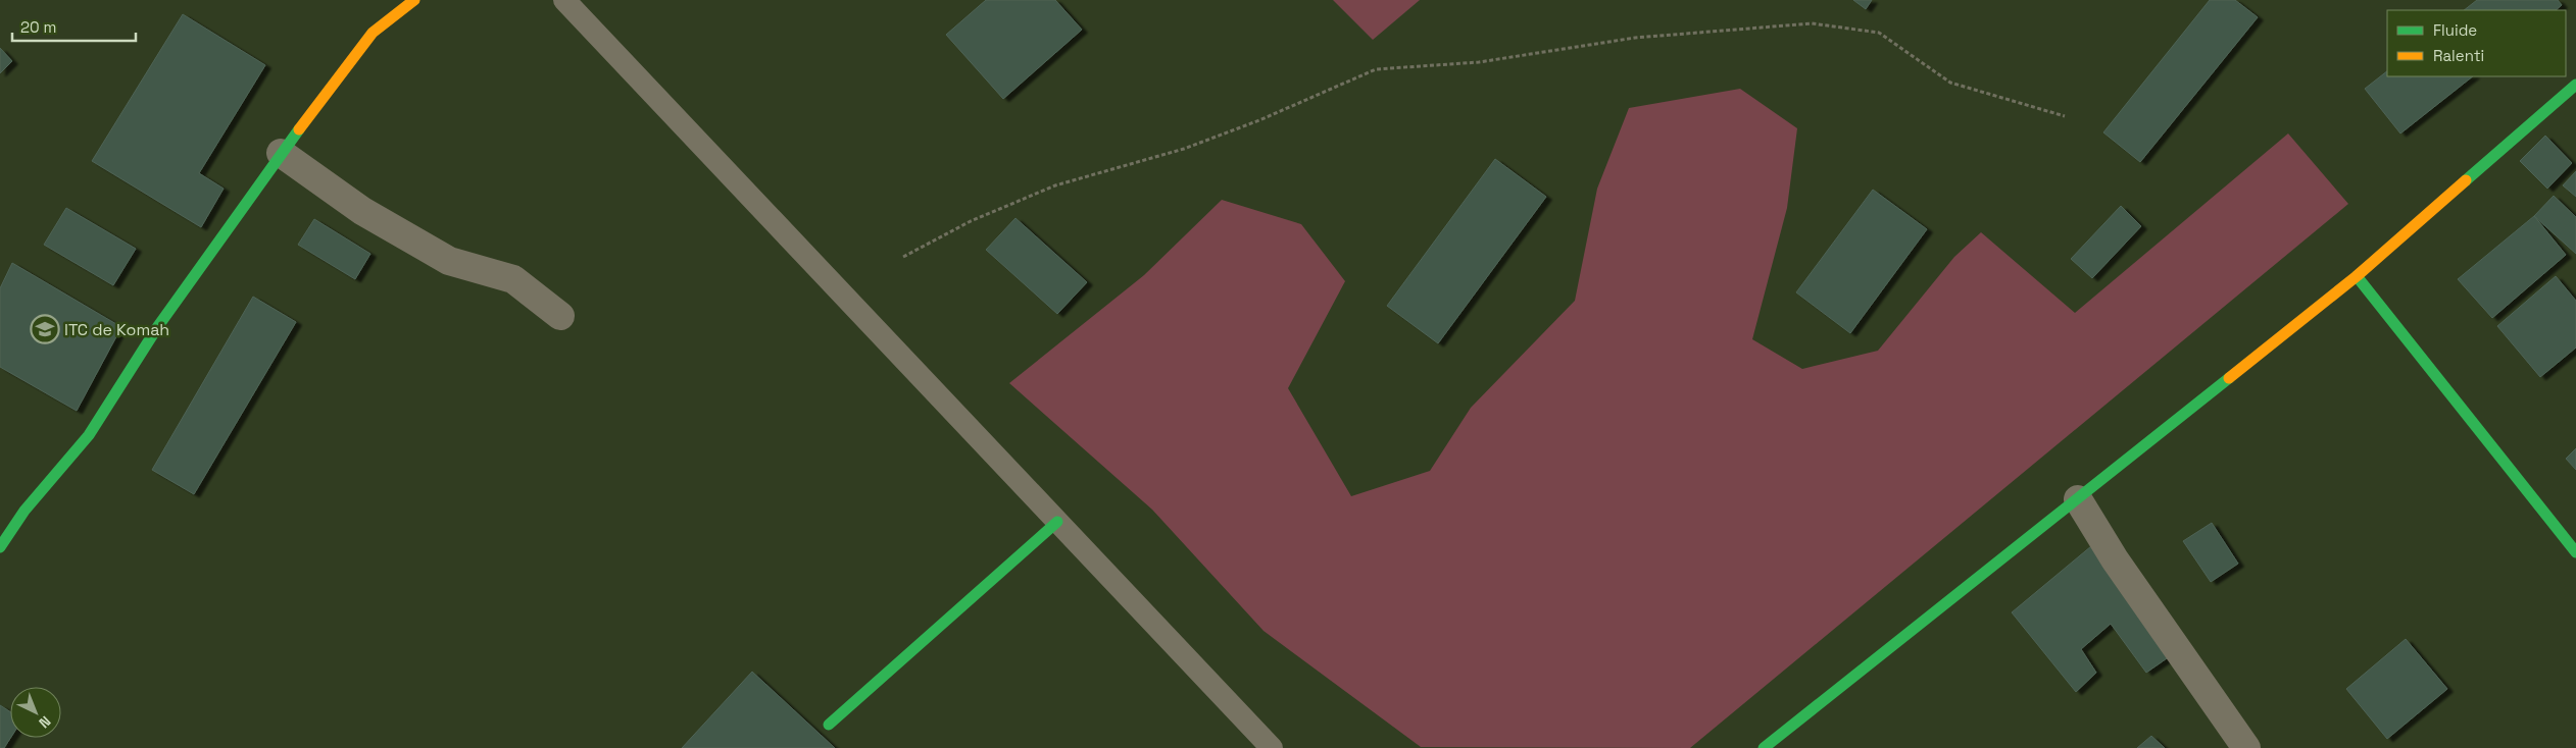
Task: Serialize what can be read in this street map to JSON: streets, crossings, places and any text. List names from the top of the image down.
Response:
{
  "places": {
    "school or university": ["ITC de Komah"]
  },
  "legend": ["Fluide", "Ralenti"],
  "scale_bar": "20 m",
  "north": "bottom right"
}
